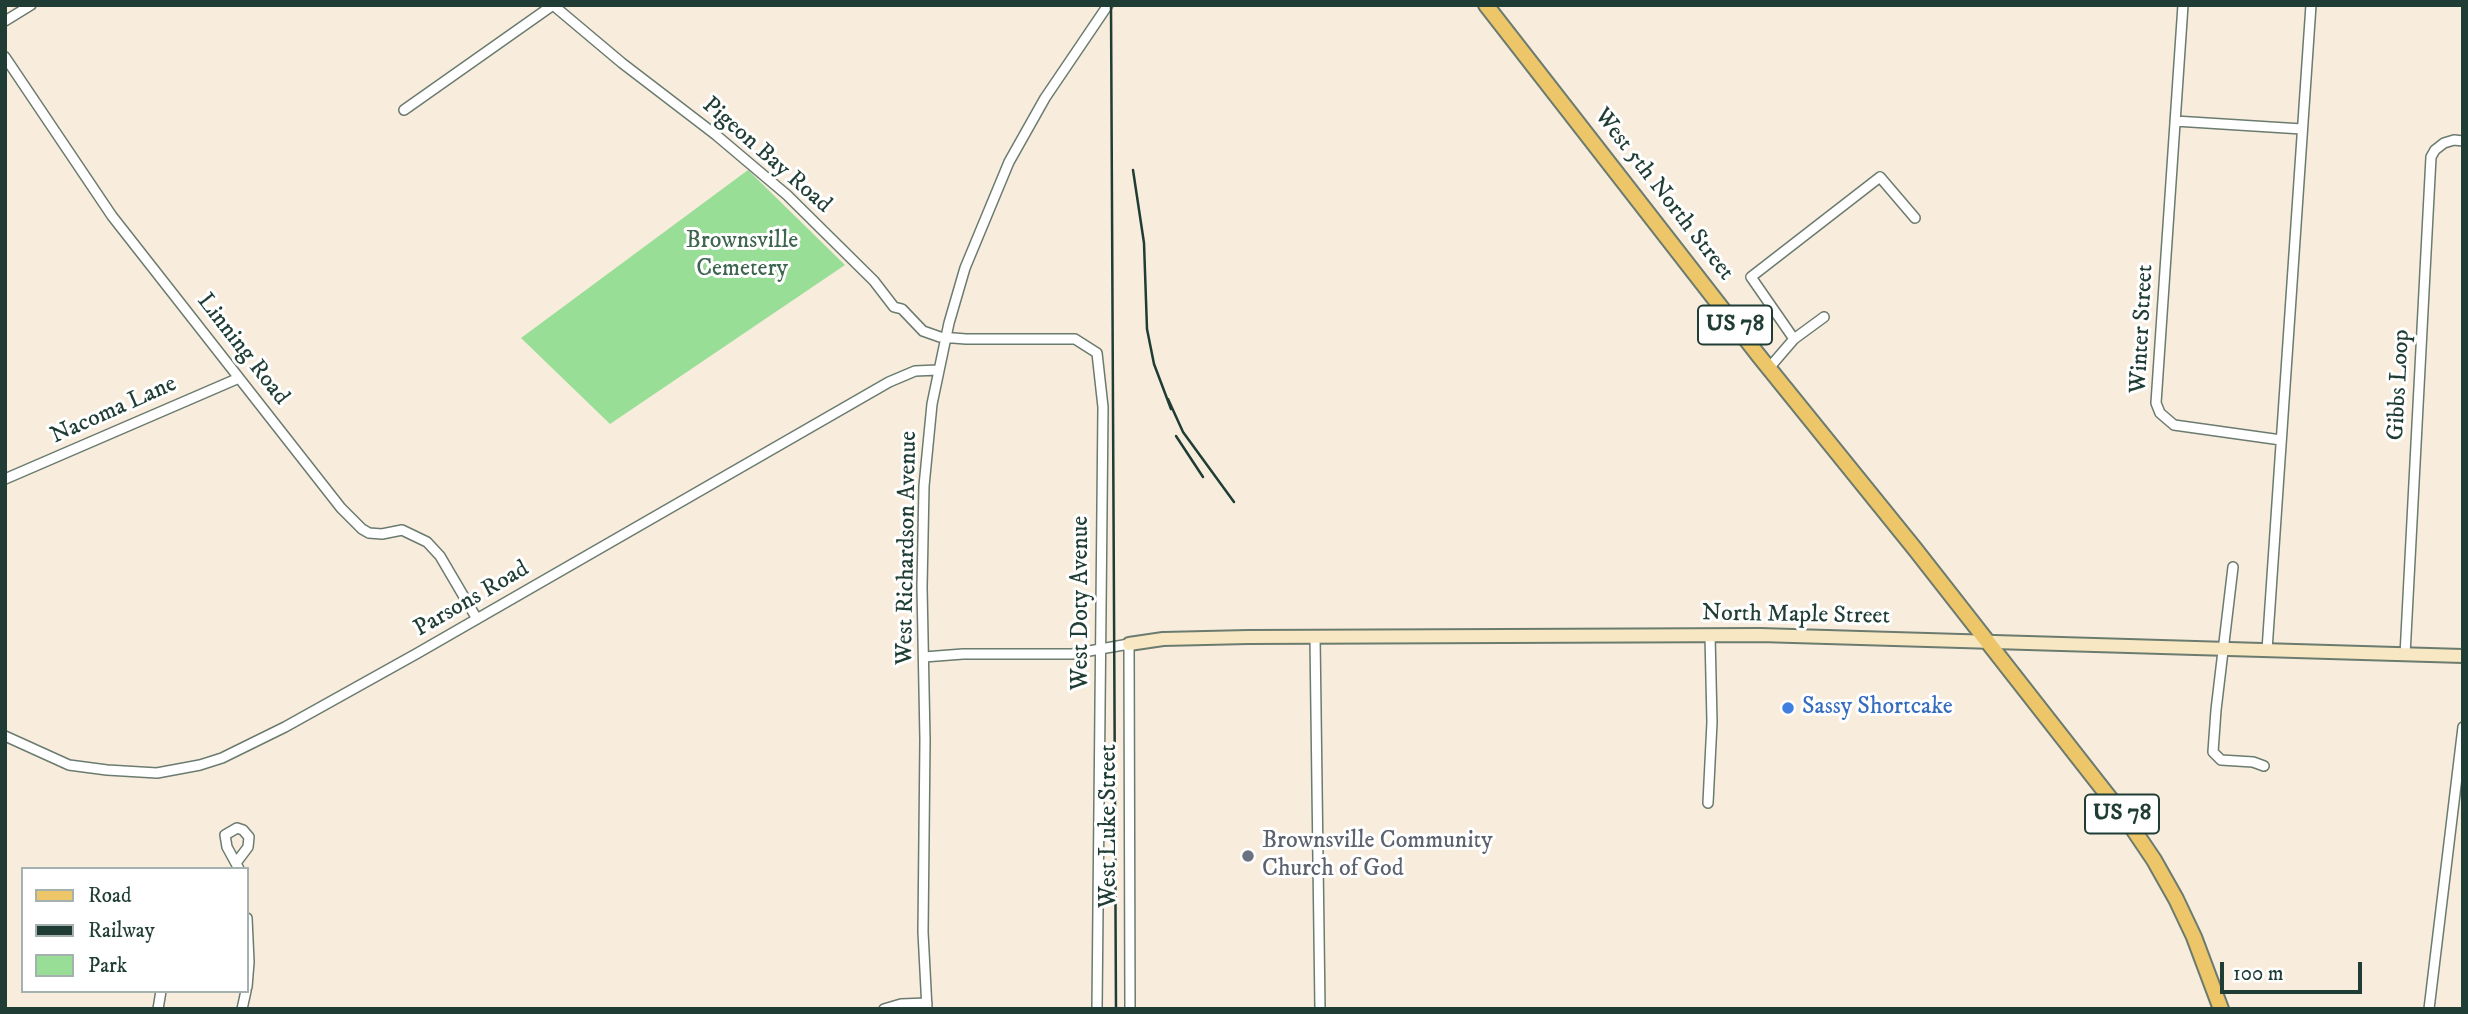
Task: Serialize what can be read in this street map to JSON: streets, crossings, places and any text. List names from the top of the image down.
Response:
{
  "streets": {
    "main road": ["West 5th North Street", "US 78"],
    "street": [
      "Pigeon Bay Road",
      "Winter Street",
      "Linning Road",
      "Gibbs Loop",
      "Nacoma Lane",
      "West Richardson Avenue",
      "Parsons Road",
      "West Doty Avenue",
      "North Maple Street",
      "West Luke Street"
    ]
  },
  "crossings": [
    ["Pigeon Bay Road", "West Richardson Avenue"],
    ["Pigeon Bay Road", "West Doty Avenue"],
    ["West 5th North Street", "US 78"],
    ["West 5th North Street", "North Maple Street"],
    ["US 78", "North Maple Street"],
    ["Linning Road", "Nacoma Lane"],
    ["Linning Road", "Parsons Road"],
    ["Gibbs Loop", "North Maple Street"],
    ["West Richardson Avenue", "Parsons Road"],
    ["West Richardson Avenue", "West Doty Avenue"],
    ["North Maple Street", "West Luke Street"]
  ],
  "parks": ["Brownsville Cemetery"],
  "places": ["Sassy Shortcake", "Brownsville Community Church of God"],
  "legend": ["Road", "Railway", "Park"],
  "scale_bar": "100 m"
}
